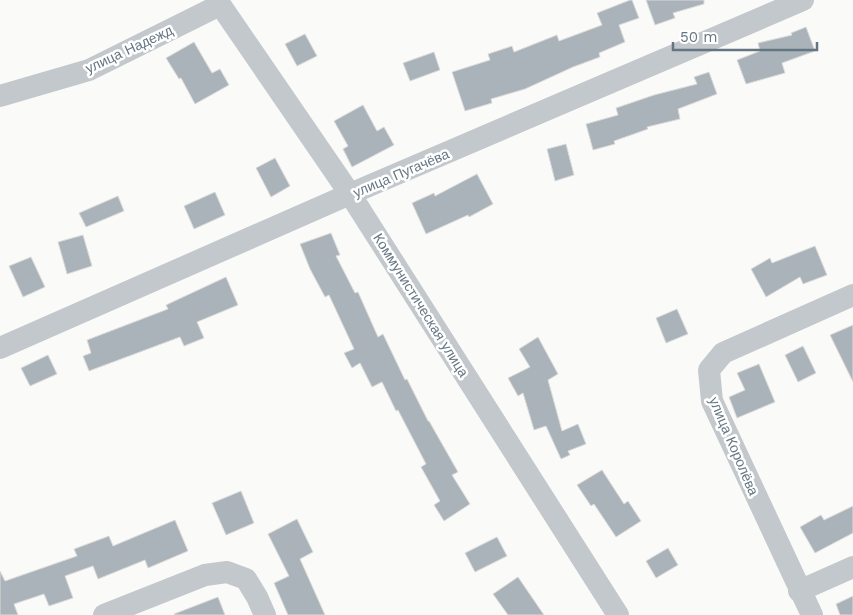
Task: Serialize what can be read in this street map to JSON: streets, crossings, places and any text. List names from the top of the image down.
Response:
{
  "streets": {
    "street": [
      "улица Надежд",
      "улица Пугачёва",
      "Коммунистическая улица",
      "улица Королёва"
    ]
  },
  "crossings": [
    ["улица Надежд", "Коммунистическая улица"],
    ["улица Пугачёва", "Коммунистическая улица"]
  ],
  "scale_bar": "50 m"
}
